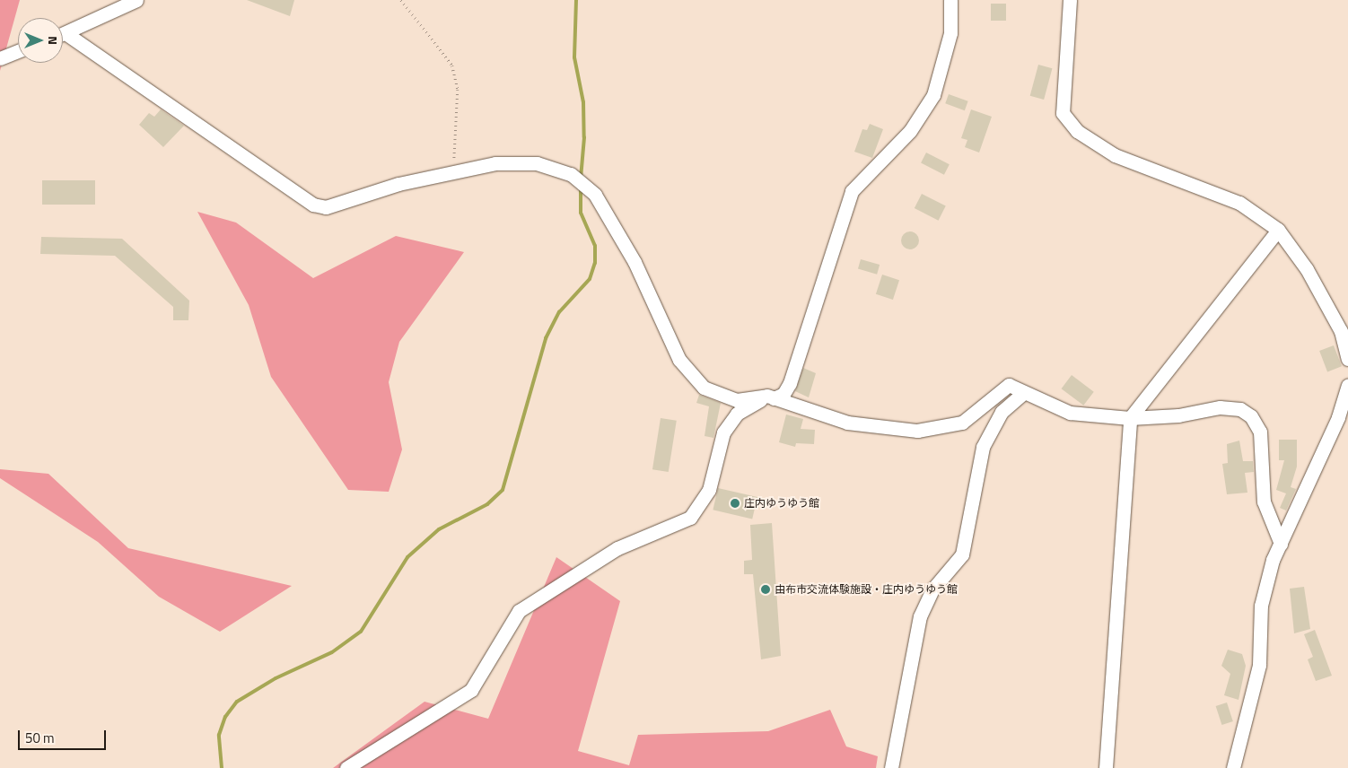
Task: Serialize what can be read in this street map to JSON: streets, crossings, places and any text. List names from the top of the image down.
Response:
{
  "places": ["庄内ゆうゆう館", "由布市交流体験施設・庄内ゆうゆう館"],
  "scale_bar": "50 m",
  "north": "right"
}
